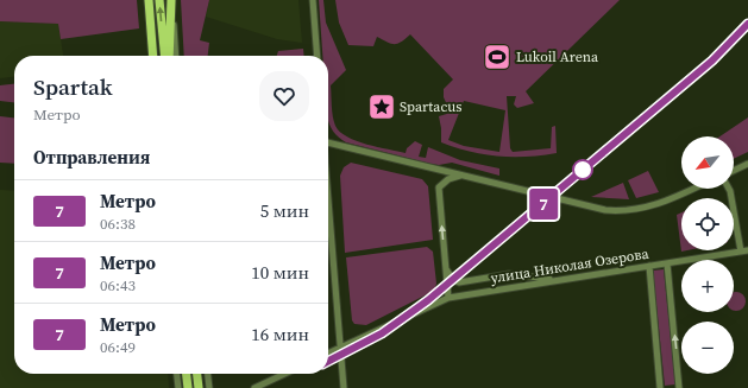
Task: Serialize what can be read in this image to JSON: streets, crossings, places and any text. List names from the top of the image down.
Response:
{
  "streets": {
    "street": ["улица Николая Озерова"]
  },
  "places": {
    "sports": ["Lukoil Arena"],
    "place": ["Spartacus"]
  },
  "lines": ["metro line 7"],
  "north": "bottom left",
  "page": {
    "on_map": "7",
    "heading": [
      ["Spartak", "Метро"],
      "Отправления"
    ],
    "map_buttons": ["+", "−"],
    "list": [
      {
        "mark": "7",
        "name": "Метро",
        "note": "06:38",
        "value": "5 мин"
      },
      {
        "mark": "7",
        "name": "Метро",
        "note": "06:43",
        "value": "10 мин"
      },
      {
        "mark": "7",
        "name": "Метро",
        "note": "06:49",
        "value": "16 мин"
      }
    ]
  }
}
